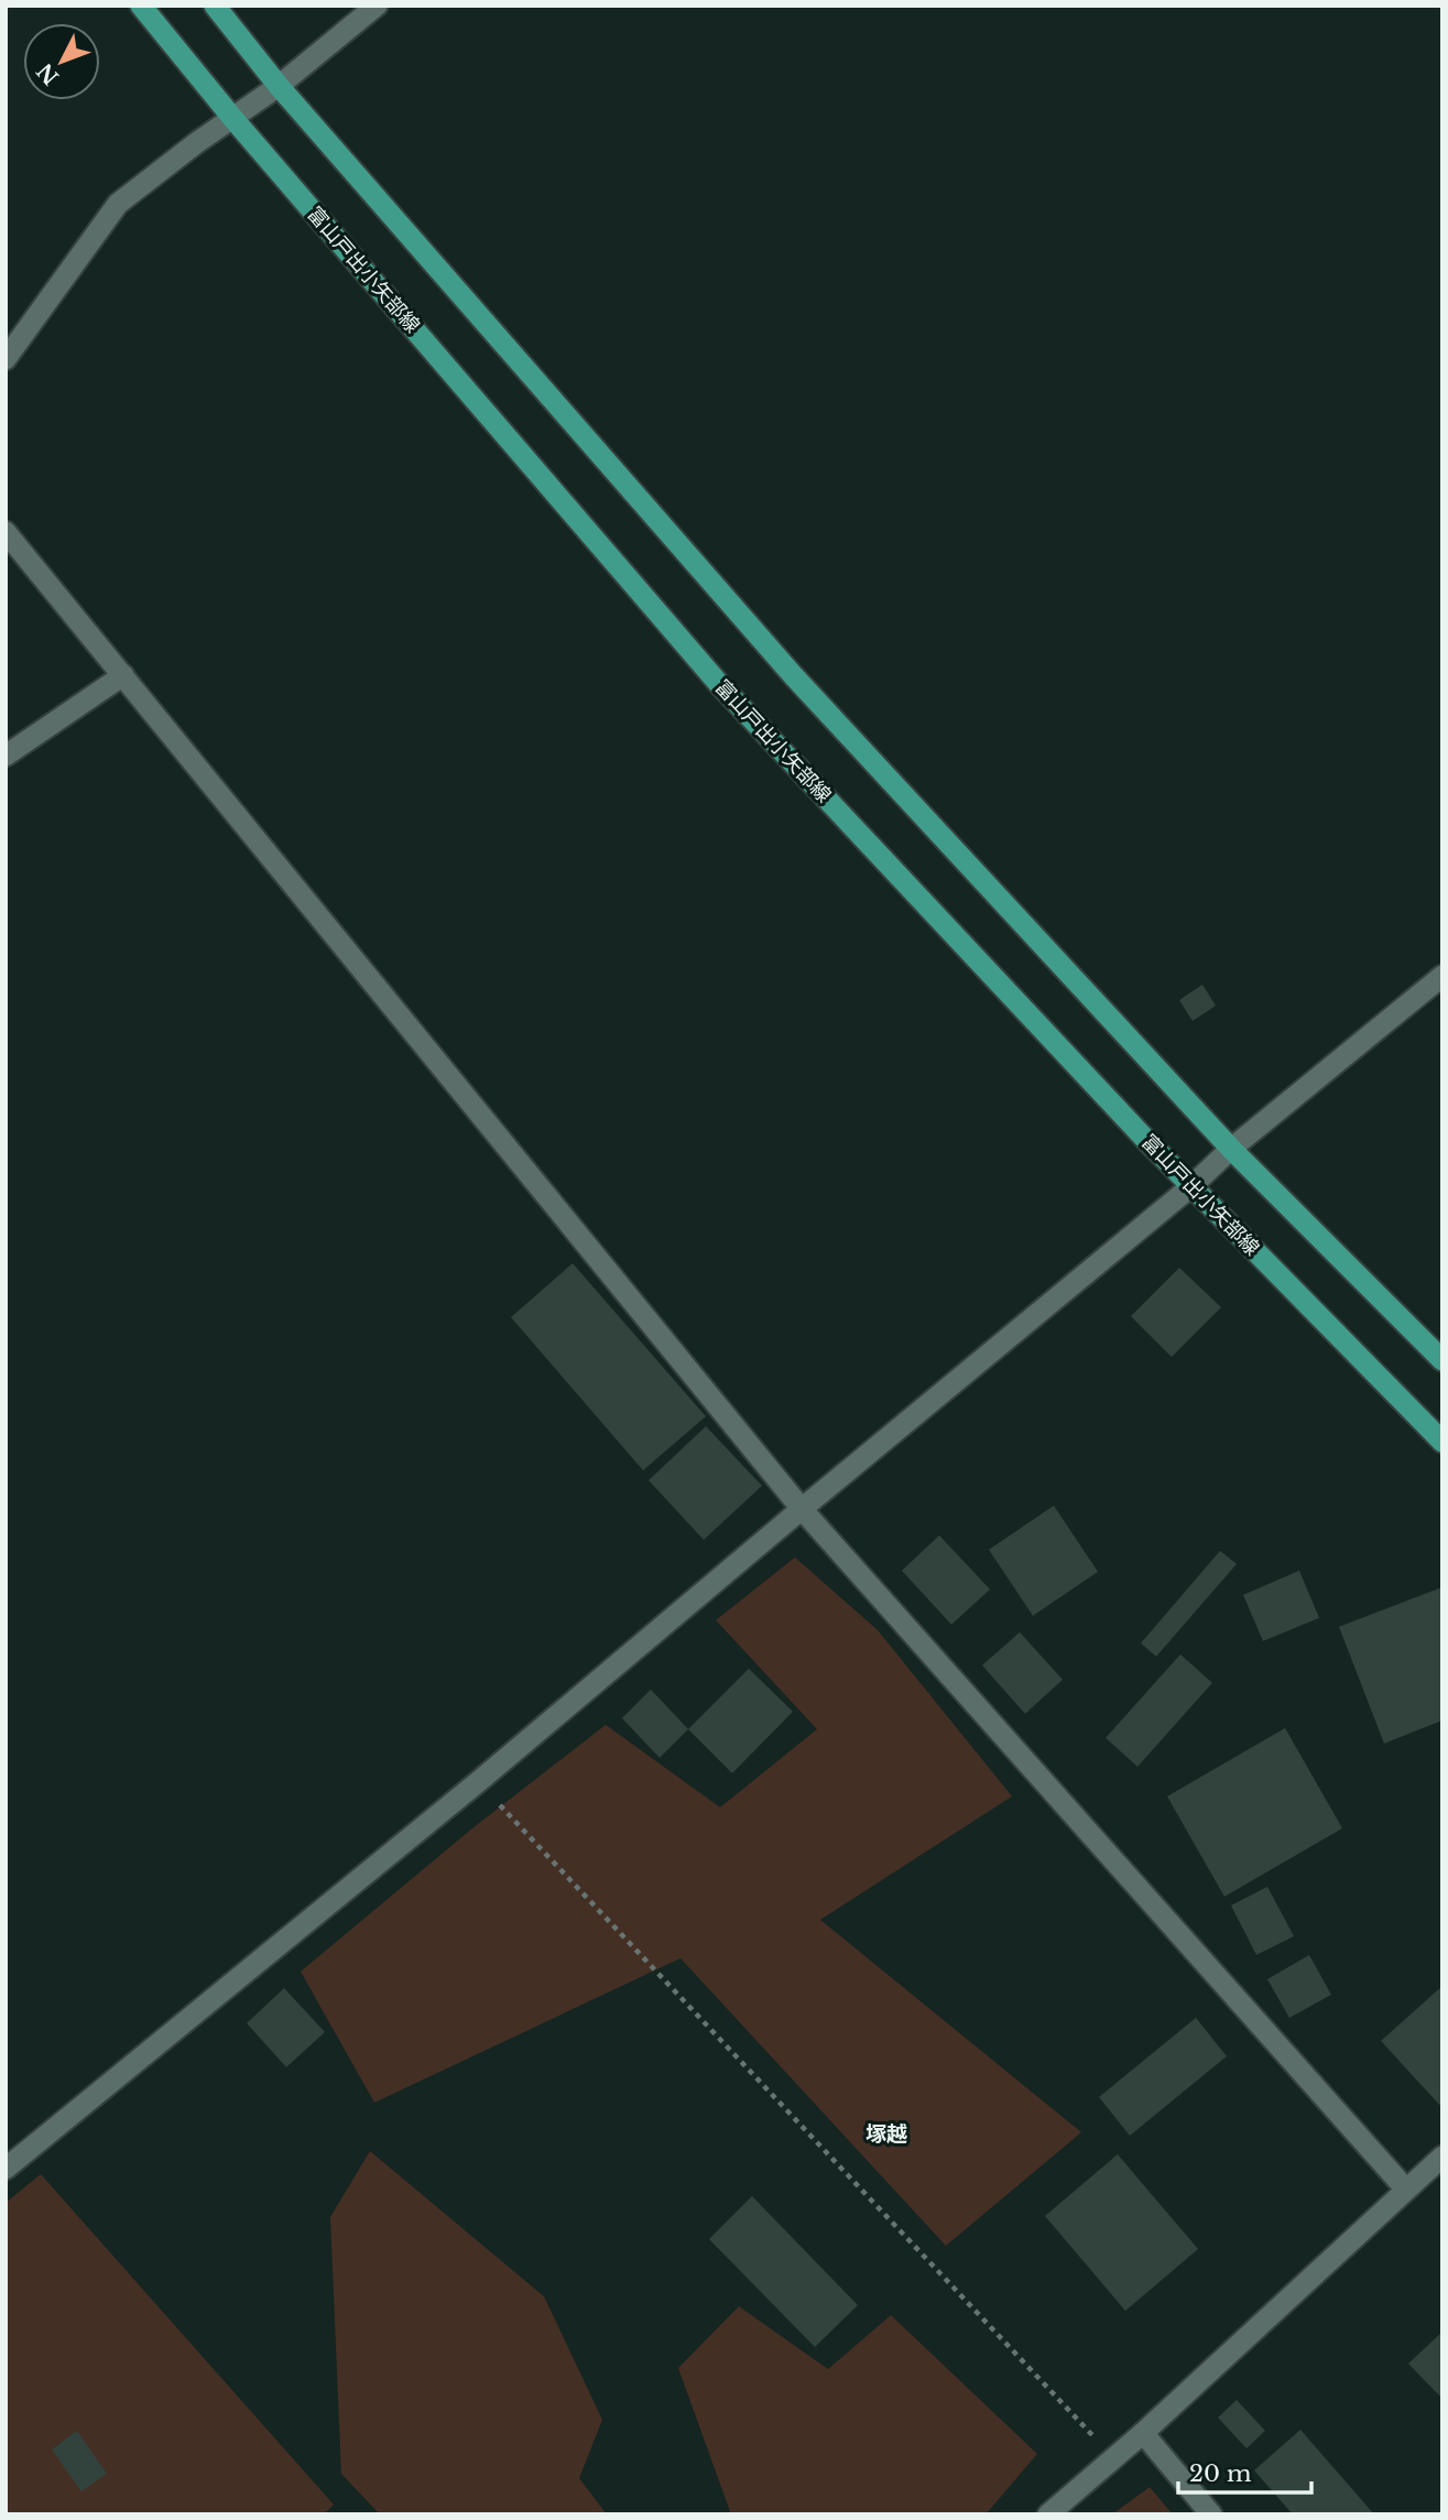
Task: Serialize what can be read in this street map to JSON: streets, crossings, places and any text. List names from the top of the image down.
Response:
{
  "streets": {
    "main road": ["富山戸出小矢部線"]
  },
  "districts": ["塚越"],
  "scale_bar": "20 m",
  "north": "bottom left"
}
